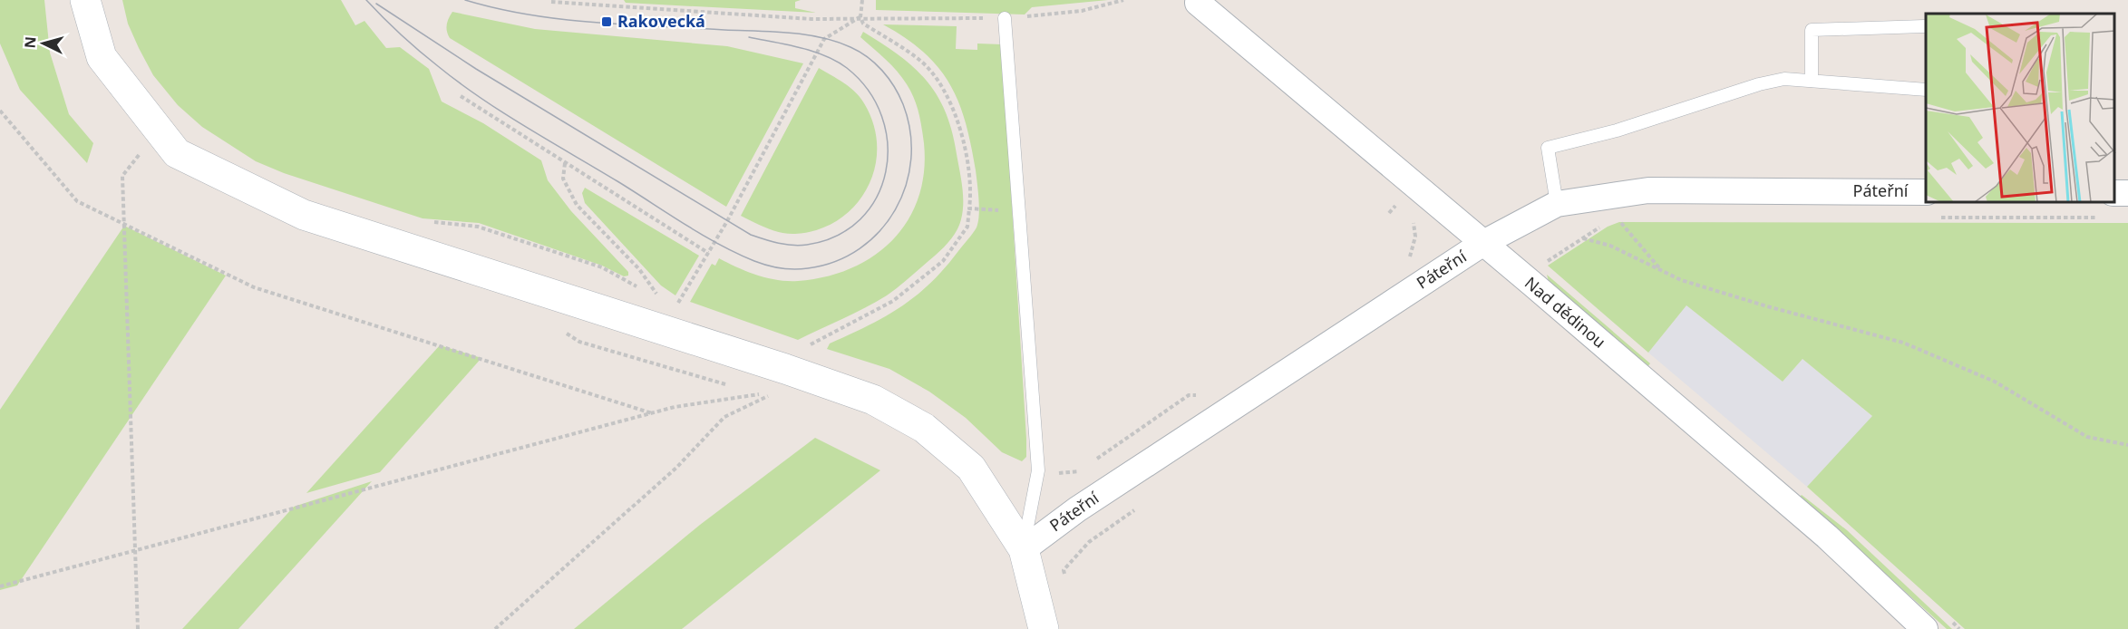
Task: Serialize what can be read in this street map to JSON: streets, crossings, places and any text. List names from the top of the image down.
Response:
{
  "streets": {
    "street": ["Páteřní", "Nad dědinou"]
  },
  "crossings": [
    ["Páteřní", "Nad dědinou"]
  ],
  "places": {
    "transit": ["Rakovecká"]
  },
  "north": "left"
}
